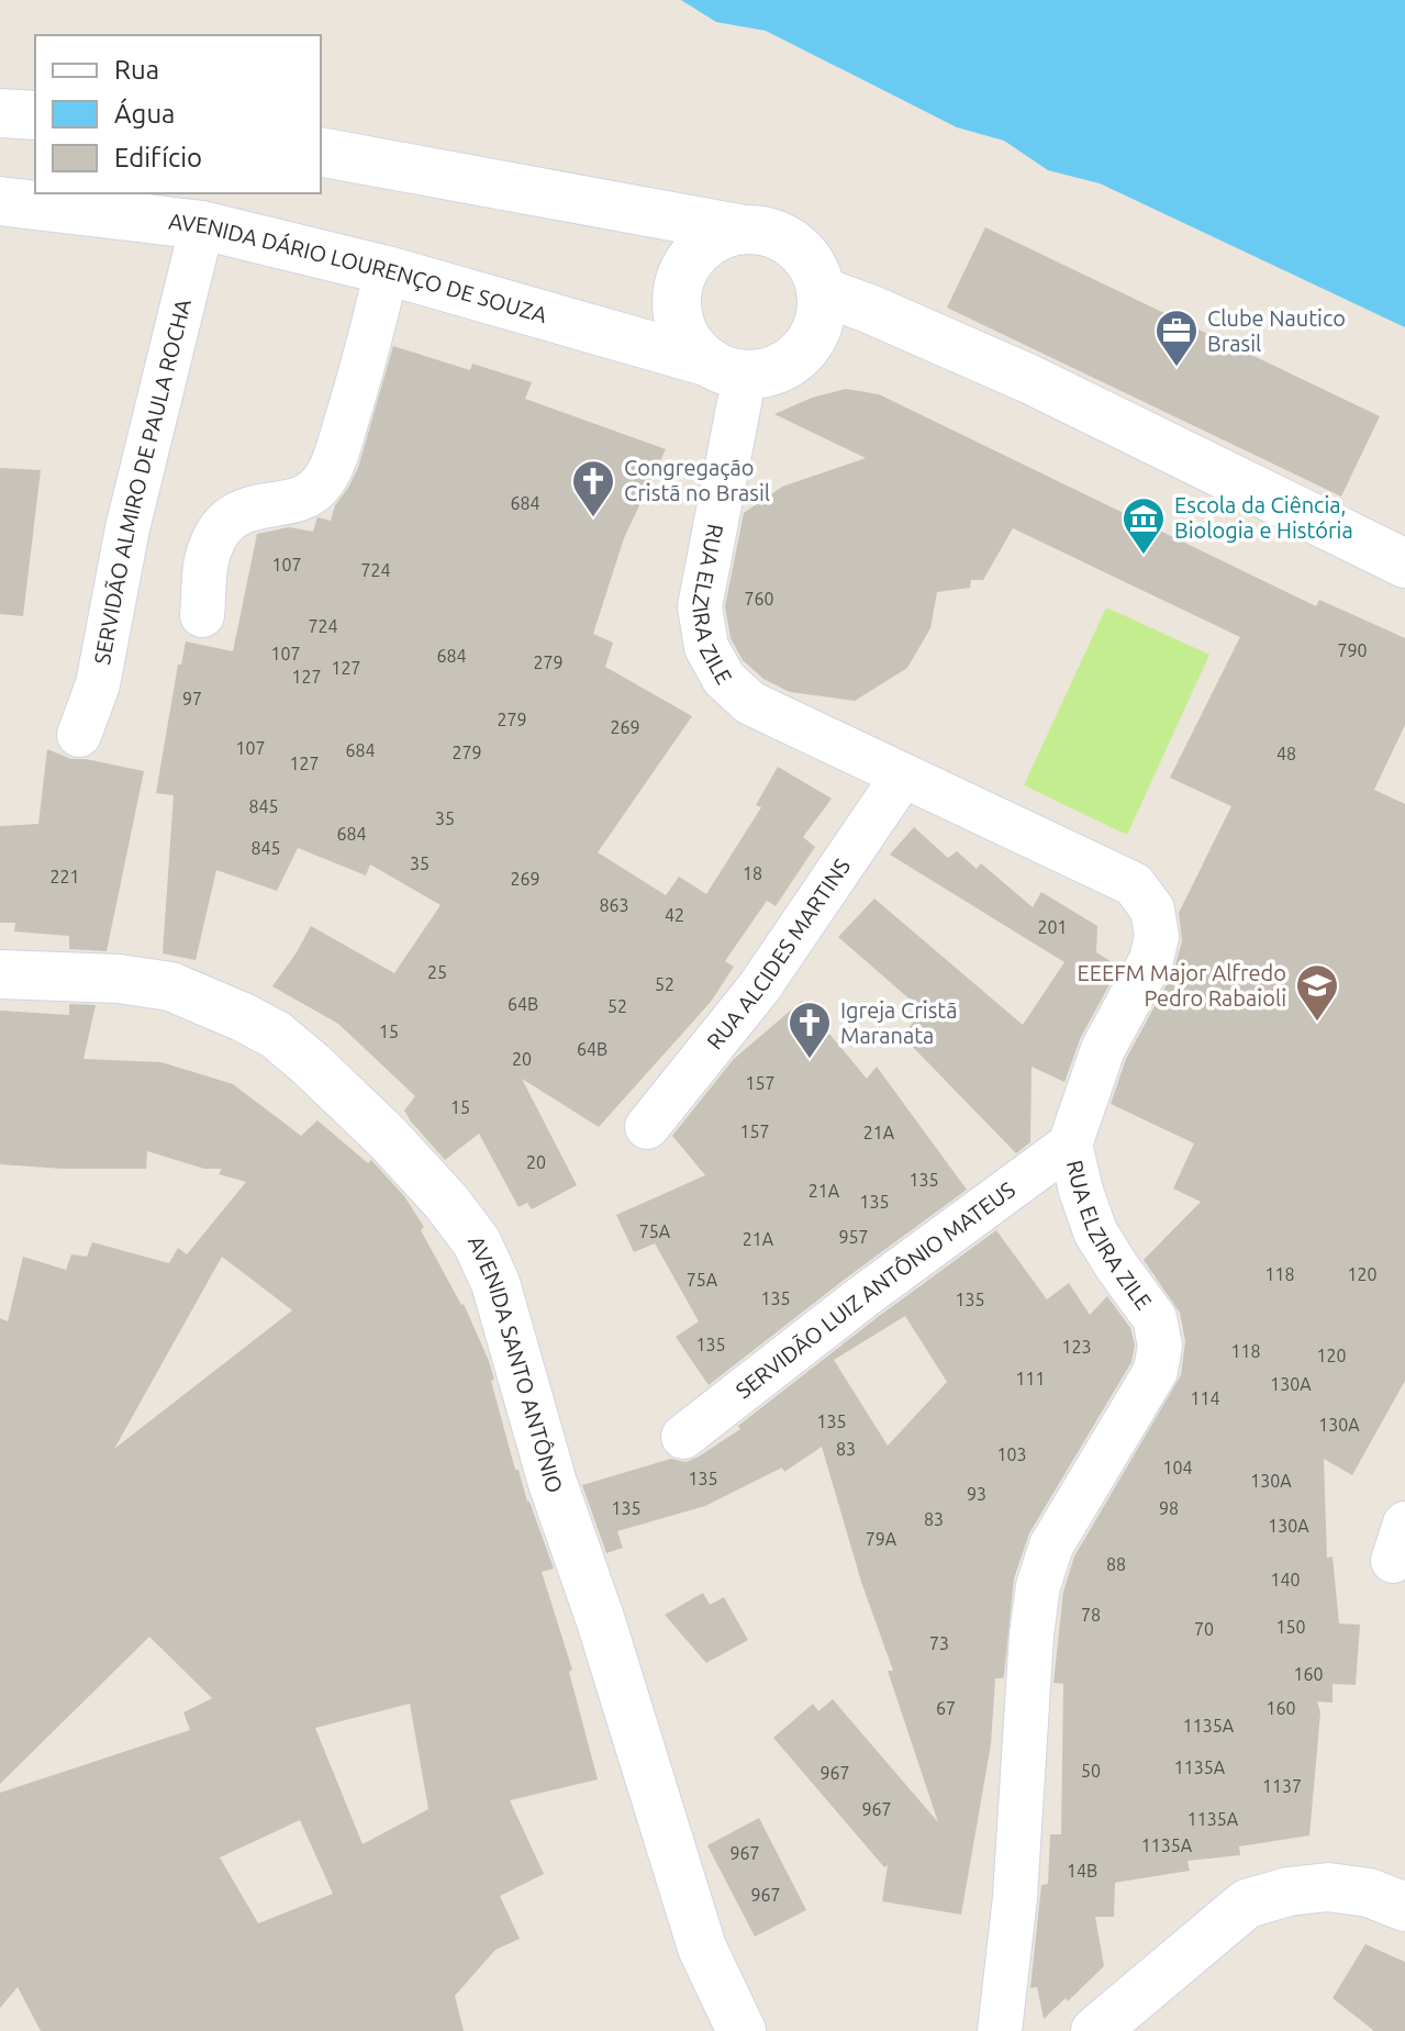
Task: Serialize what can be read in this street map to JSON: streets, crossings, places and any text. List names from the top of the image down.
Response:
{
  "streets": {
    "street": [
      "AVENIDA DÁRIO LOURENÇO DE SOUZA",
      "SERVIDÃO ALMIRO DE PAULA ROCHA",
      "RUA ELZIRA ZILE",
      "RUA ALCIDES MARTINS",
      "SERVIDÃO LUIZ ANTÔNIO MATEUS",
      "AVENIDA SANTO ANTÔNIO"
    ]
  },
  "crossings": [
    ["AVENIDA DÁRIO LOURENÇO DE SOUZA", "SERVIDÃO ALMIRO DE PAULA ROCHA"],
    ["AVENIDA DÁRIO LOURENÇO DE SOUZA", "RUA ELZIRA ZILE"],
    ["RUA ELZIRA ZILE", "RUA ALCIDES MARTINS"],
    ["RUA ELZIRA ZILE", "SERVIDÃO LUIZ ANTÔNIO MATEUS"]
  ],
  "places": {
    "office": ["Clube Nautico Brasil"],
    "church": ["Congregação Cristã no Brasil", "Igreja Cristã Maranata"],
    "museum": ["Escola da Ciência, Biologia e História"],
    "school or university": ["EEEFM Major Alfredo Pedro Rabaioli"]
  },
  "house_numbers": [
    "684",
    "107",
    "724",
    "760",
    "724",
    "790",
    "107",
    "684",
    "279",
    "127",
    "127",
    "97",
    "279",
    "269",
    "107",
    "684",
    "279",
    "48",
    "127",
    "845",
    "35",
    "684",
    "845",
    "35",
    "18",
    "221",
    "269",
    "863",
    "42",
    "201",
    "25",
    "52",
    "64B",
    "52",
    "15",
    "64B",
    "20",
    "157",
    "15",
    "157",
    "21A",
    "20",
    "135",
    "21A",
    "135",
    "75A",
    "957",
    "21A",
    "118",
    "120",
    "75A",
    "135",
    "135",
    "135",
    "123",
    "118",
    "120",
    "111",
    "130A",
    "114",
    "135",
    "130A",
    "83",
    "103",
    "104",
    "135",
    "130A",
    "93",
    "135",
    "98",
    "83",
    "130A",
    "79A",
    "88",
    "140",
    "78",
    "150",
    "70",
    "73",
    "160",
    "67",
    "160",
    "1135A",
    "1135A",
    "50",
    "967",
    "1137",
    "967",
    "1135A",
    "1135A",
    "967",
    "14B",
    "967"
  ],
  "legend": ["Rua", "Água", "Edifício"]
}
